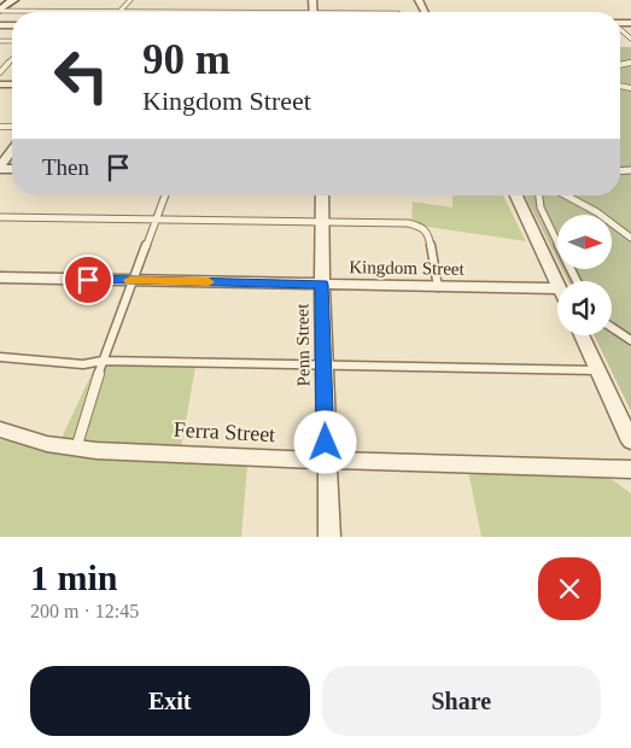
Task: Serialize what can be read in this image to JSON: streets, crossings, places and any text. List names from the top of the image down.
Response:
{
  "streets": {
    "street": ["Kingdom Street", "Penn Street", "Ferra Street"]
  },
  "crossings": [
    ["Kingdom Street", "Penn Street"],
    ["Penn Street", "Ferra Street"]
  ],
  "north": "right",
  "page": {
    "turn": ["90 m", "Kingdom Street"],
    "then": "Then",
    "heading": ["1 min", "200 m · 12:45"],
    "buttons": ["Exit", "Share"]
  }
}
